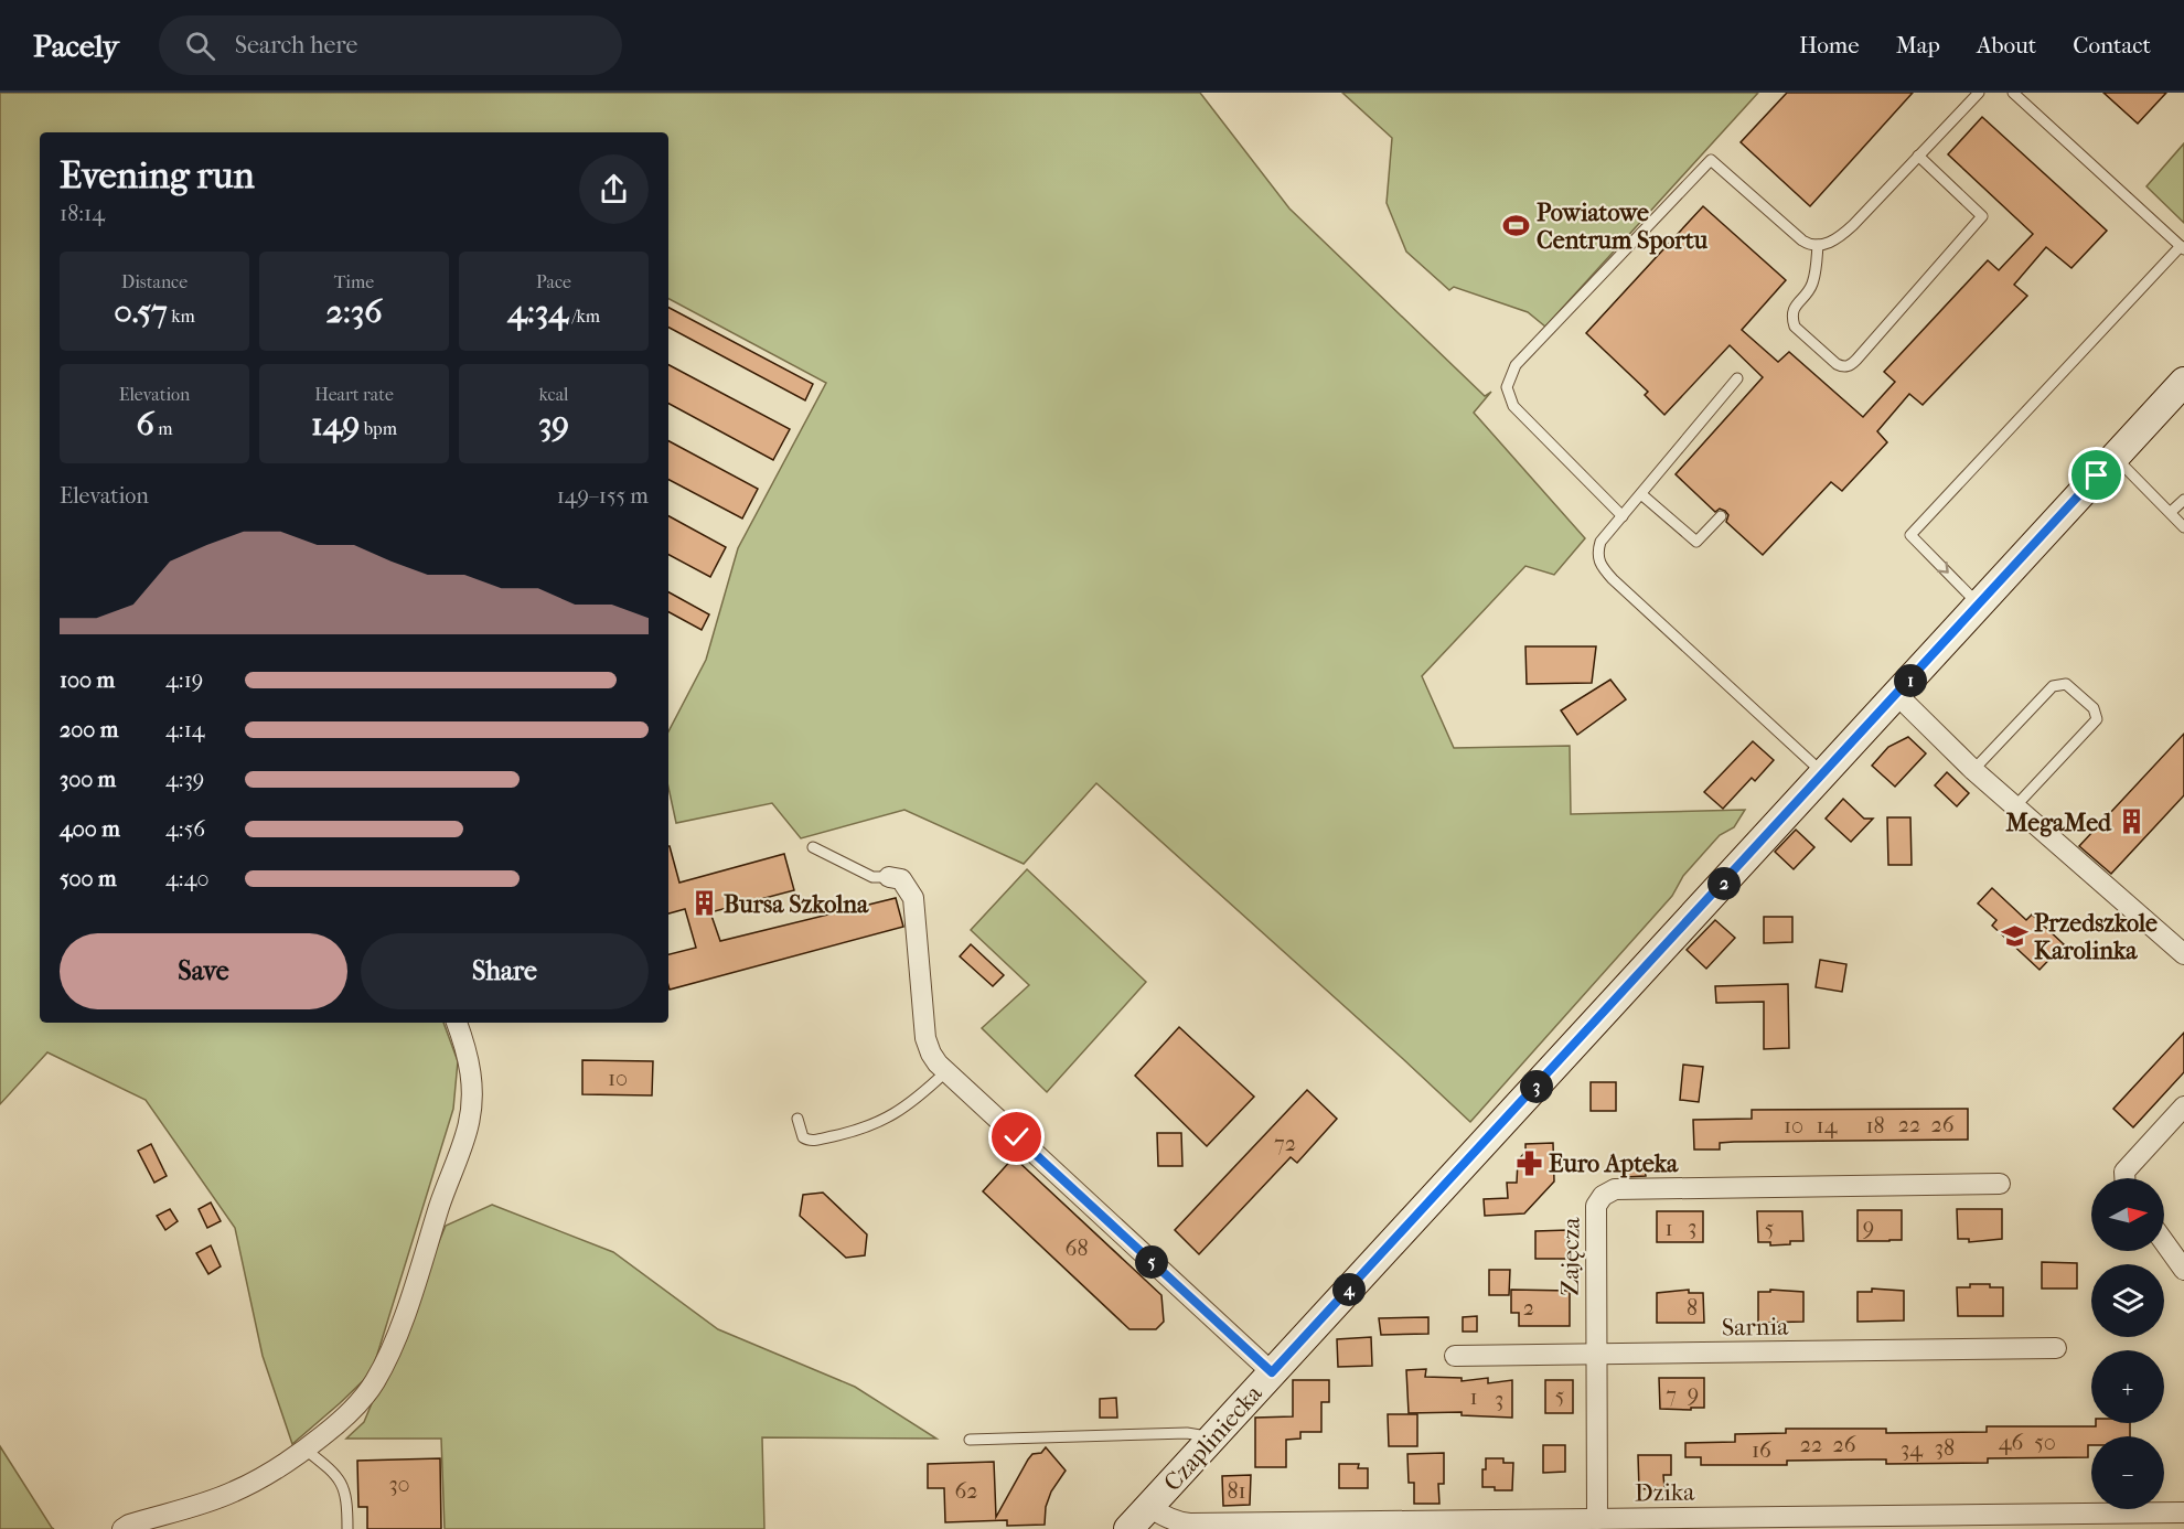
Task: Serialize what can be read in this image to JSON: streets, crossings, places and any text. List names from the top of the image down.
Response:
{
  "streets": {
    "main road": ["Czapliniecka"],
    "street": ["Zajęcza", "Sarnia", "Dzika"]
  },
  "crossings": [
    ["Zajęcza", "Sarnia"],
    ["Zajęcza", "Dzika"],
    ["Czapliniecka", "Dzika"]
  ],
  "places": {
    "sports": ["Powiatowe Centrum Sportu"],
    "building": ["MegaMed", "Bursa Szkolna"],
    "school or university": ["Przedszkole Karolinka"],
    "pharmacy": ["Euro Apteka"]
  },
  "house_numbers": [
    "10",
    "22",
    "26",
    "10",
    "14",
    "18",
    "72",
    "3",
    "9",
    "1",
    "5",
    "68",
    "2",
    "8",
    "9",
    "7",
    "5",
    "1",
    "3",
    "46",
    "50",
    "22",
    "26",
    "38",
    "34",
    "16",
    "30",
    "62",
    "81"
  ],
  "north": "right",
  "page": {
    "header": "Pacely",
    "search": "Search here",
    "nav": [
      "Home",
      "Map",
      "About",
      "Contact"
    ],
    "heading": ["Evening run", "18:14"],
    "stats": [
      ["Distance", "0.57 km"],
      ["Time", "2:36"],
      ["Pace", "4:34 /km"],
      ["Elevation", "6 m"],
      ["Heart rate", "149 bpm"],
      ["kcal", "39"]
    ],
    "chart": ["Elevation", "149–155 m"],
    "list": [
      {
        "name": "100 m",
        "note": "4:19"
      },
      {
        "name": "200 m",
        "note": "4:14"
      },
      {
        "name": "300 m",
        "note": "4:39"
      },
      {
        "name": "400 m",
        "note": "4:56"
      },
      {
        "name": "500 m",
        "note": "4:40"
      }
    ],
    "pins": [
      "1",
      "2",
      "3",
      "5",
      "4"
    ],
    "buttons": ["Save", "Share"],
    "map_buttons": ["+", "−"]
  }
}
